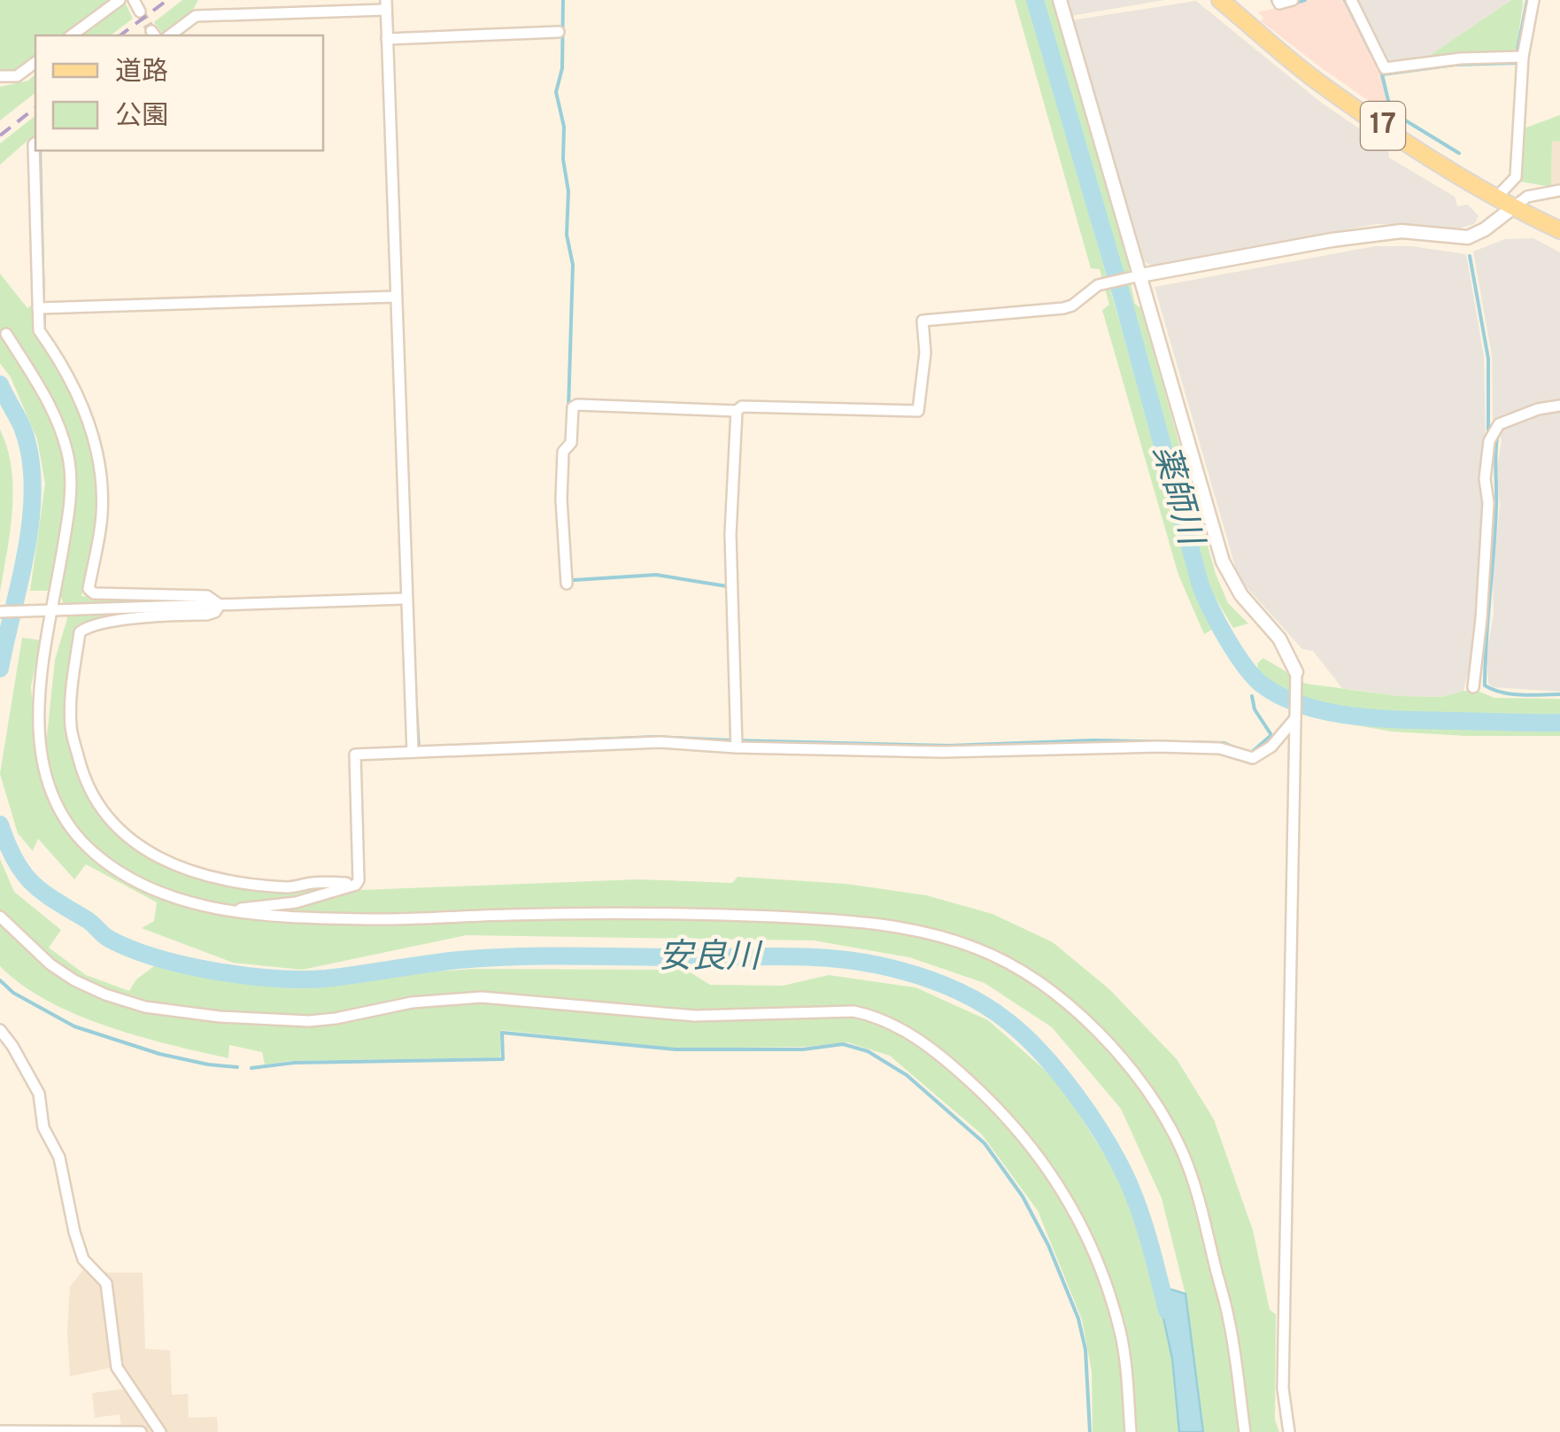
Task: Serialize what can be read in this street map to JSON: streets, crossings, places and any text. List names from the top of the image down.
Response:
{
  "streets": {
    "main road": ["17"]
  },
  "water": ["薬師川", "安良川"],
  "legend": ["道路", "公園"]
}
